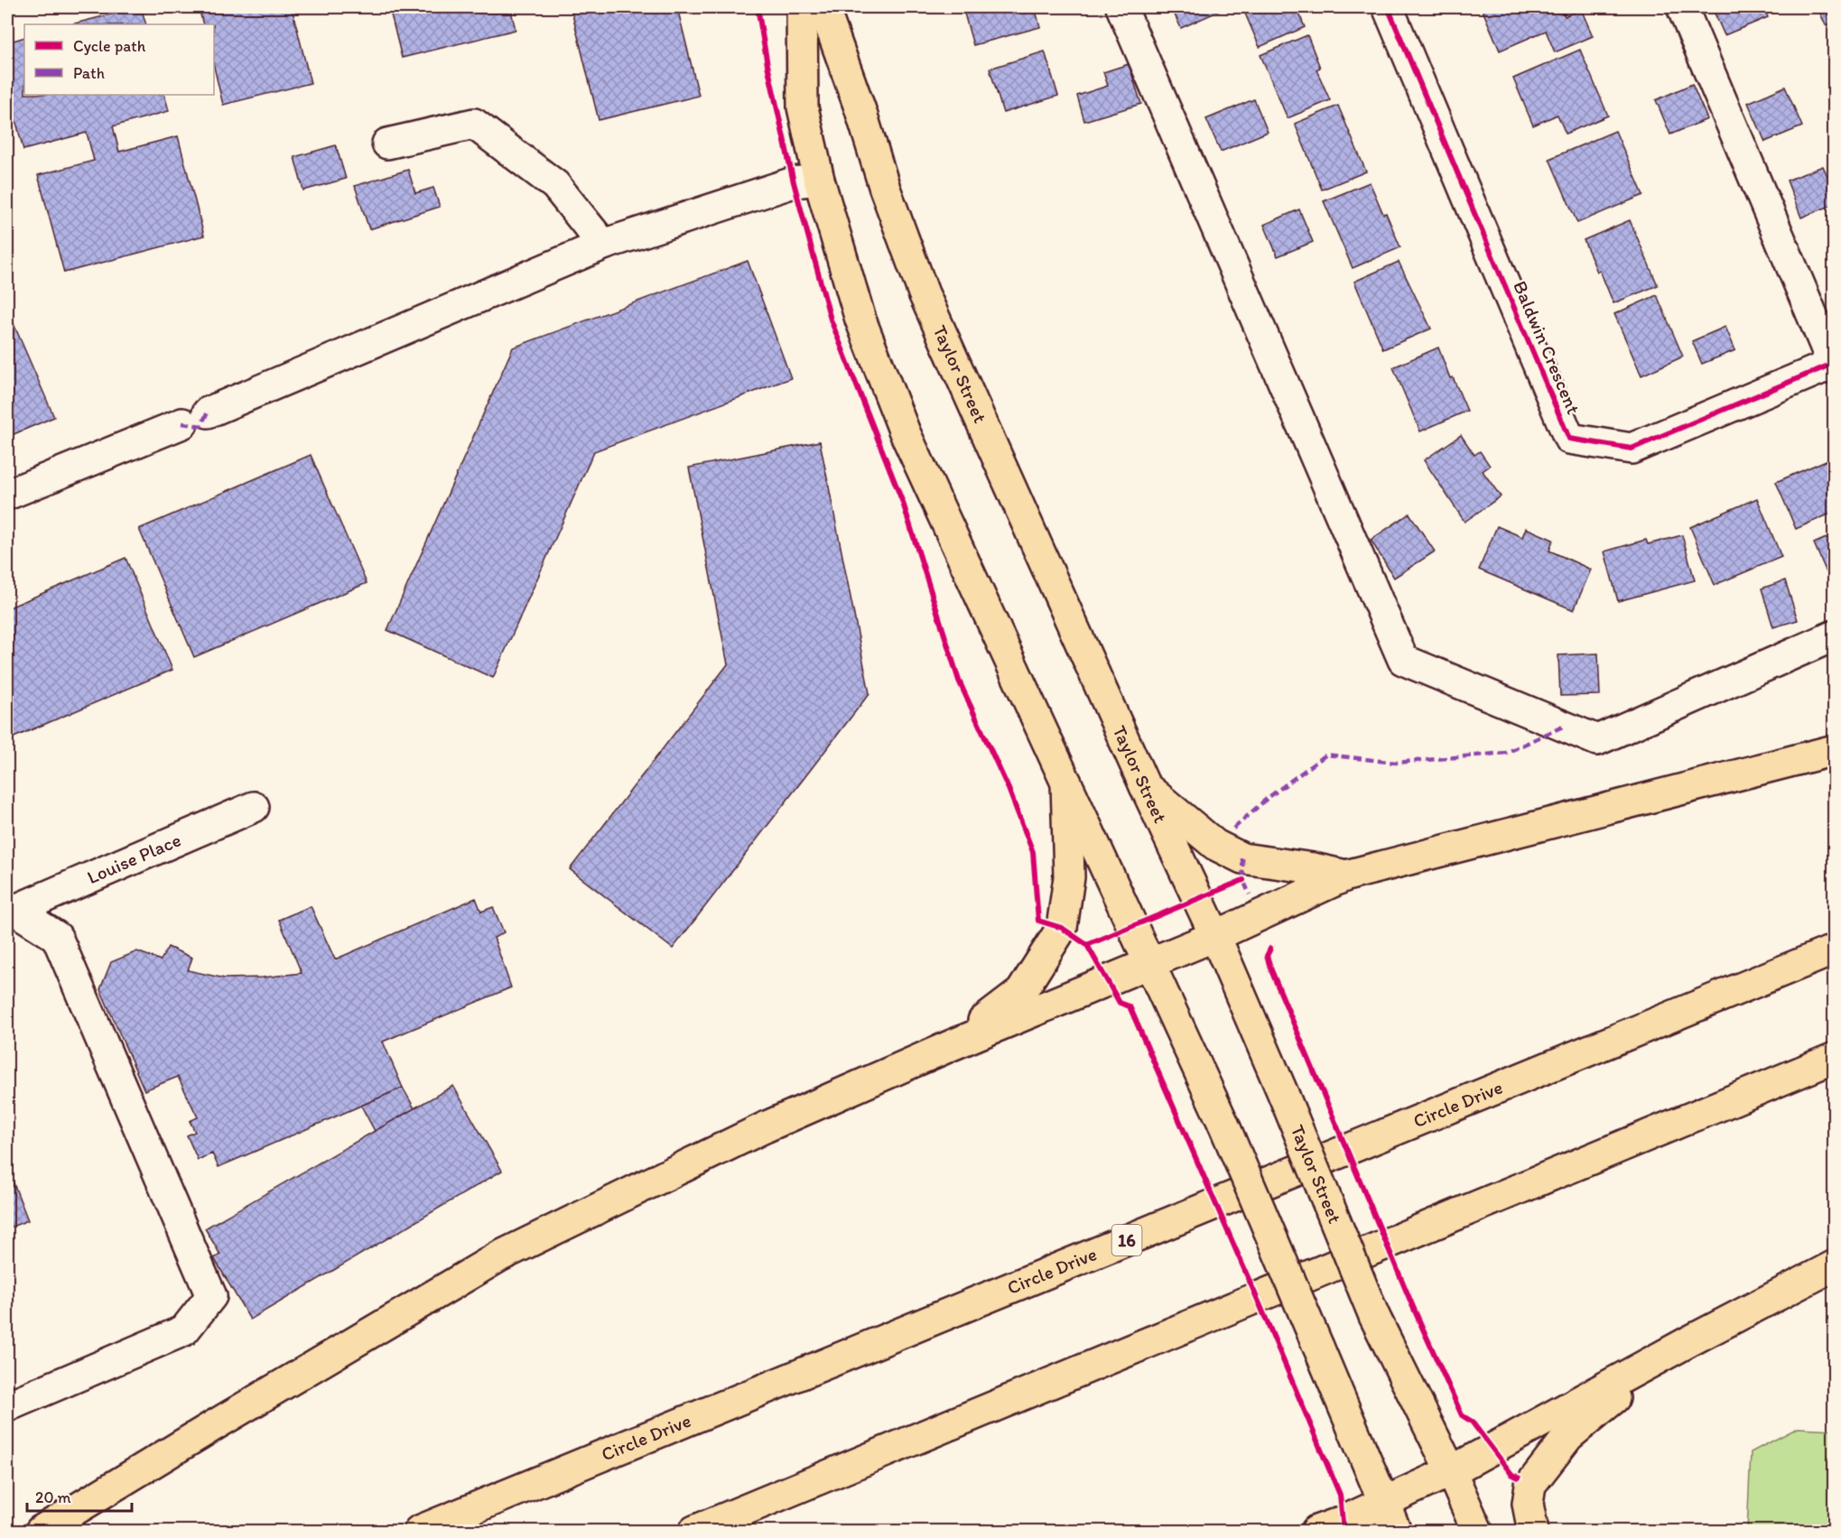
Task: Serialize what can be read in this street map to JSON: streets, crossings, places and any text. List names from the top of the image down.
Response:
{
  "streets": {
    "main road": ["Taylor Street", "Circle Drive", "16"],
    "street": ["Baldwin Crescent", "Louise Place"]
  },
  "legend": ["Cycle path", "Path"],
  "scale_bar": "20 m"
}
